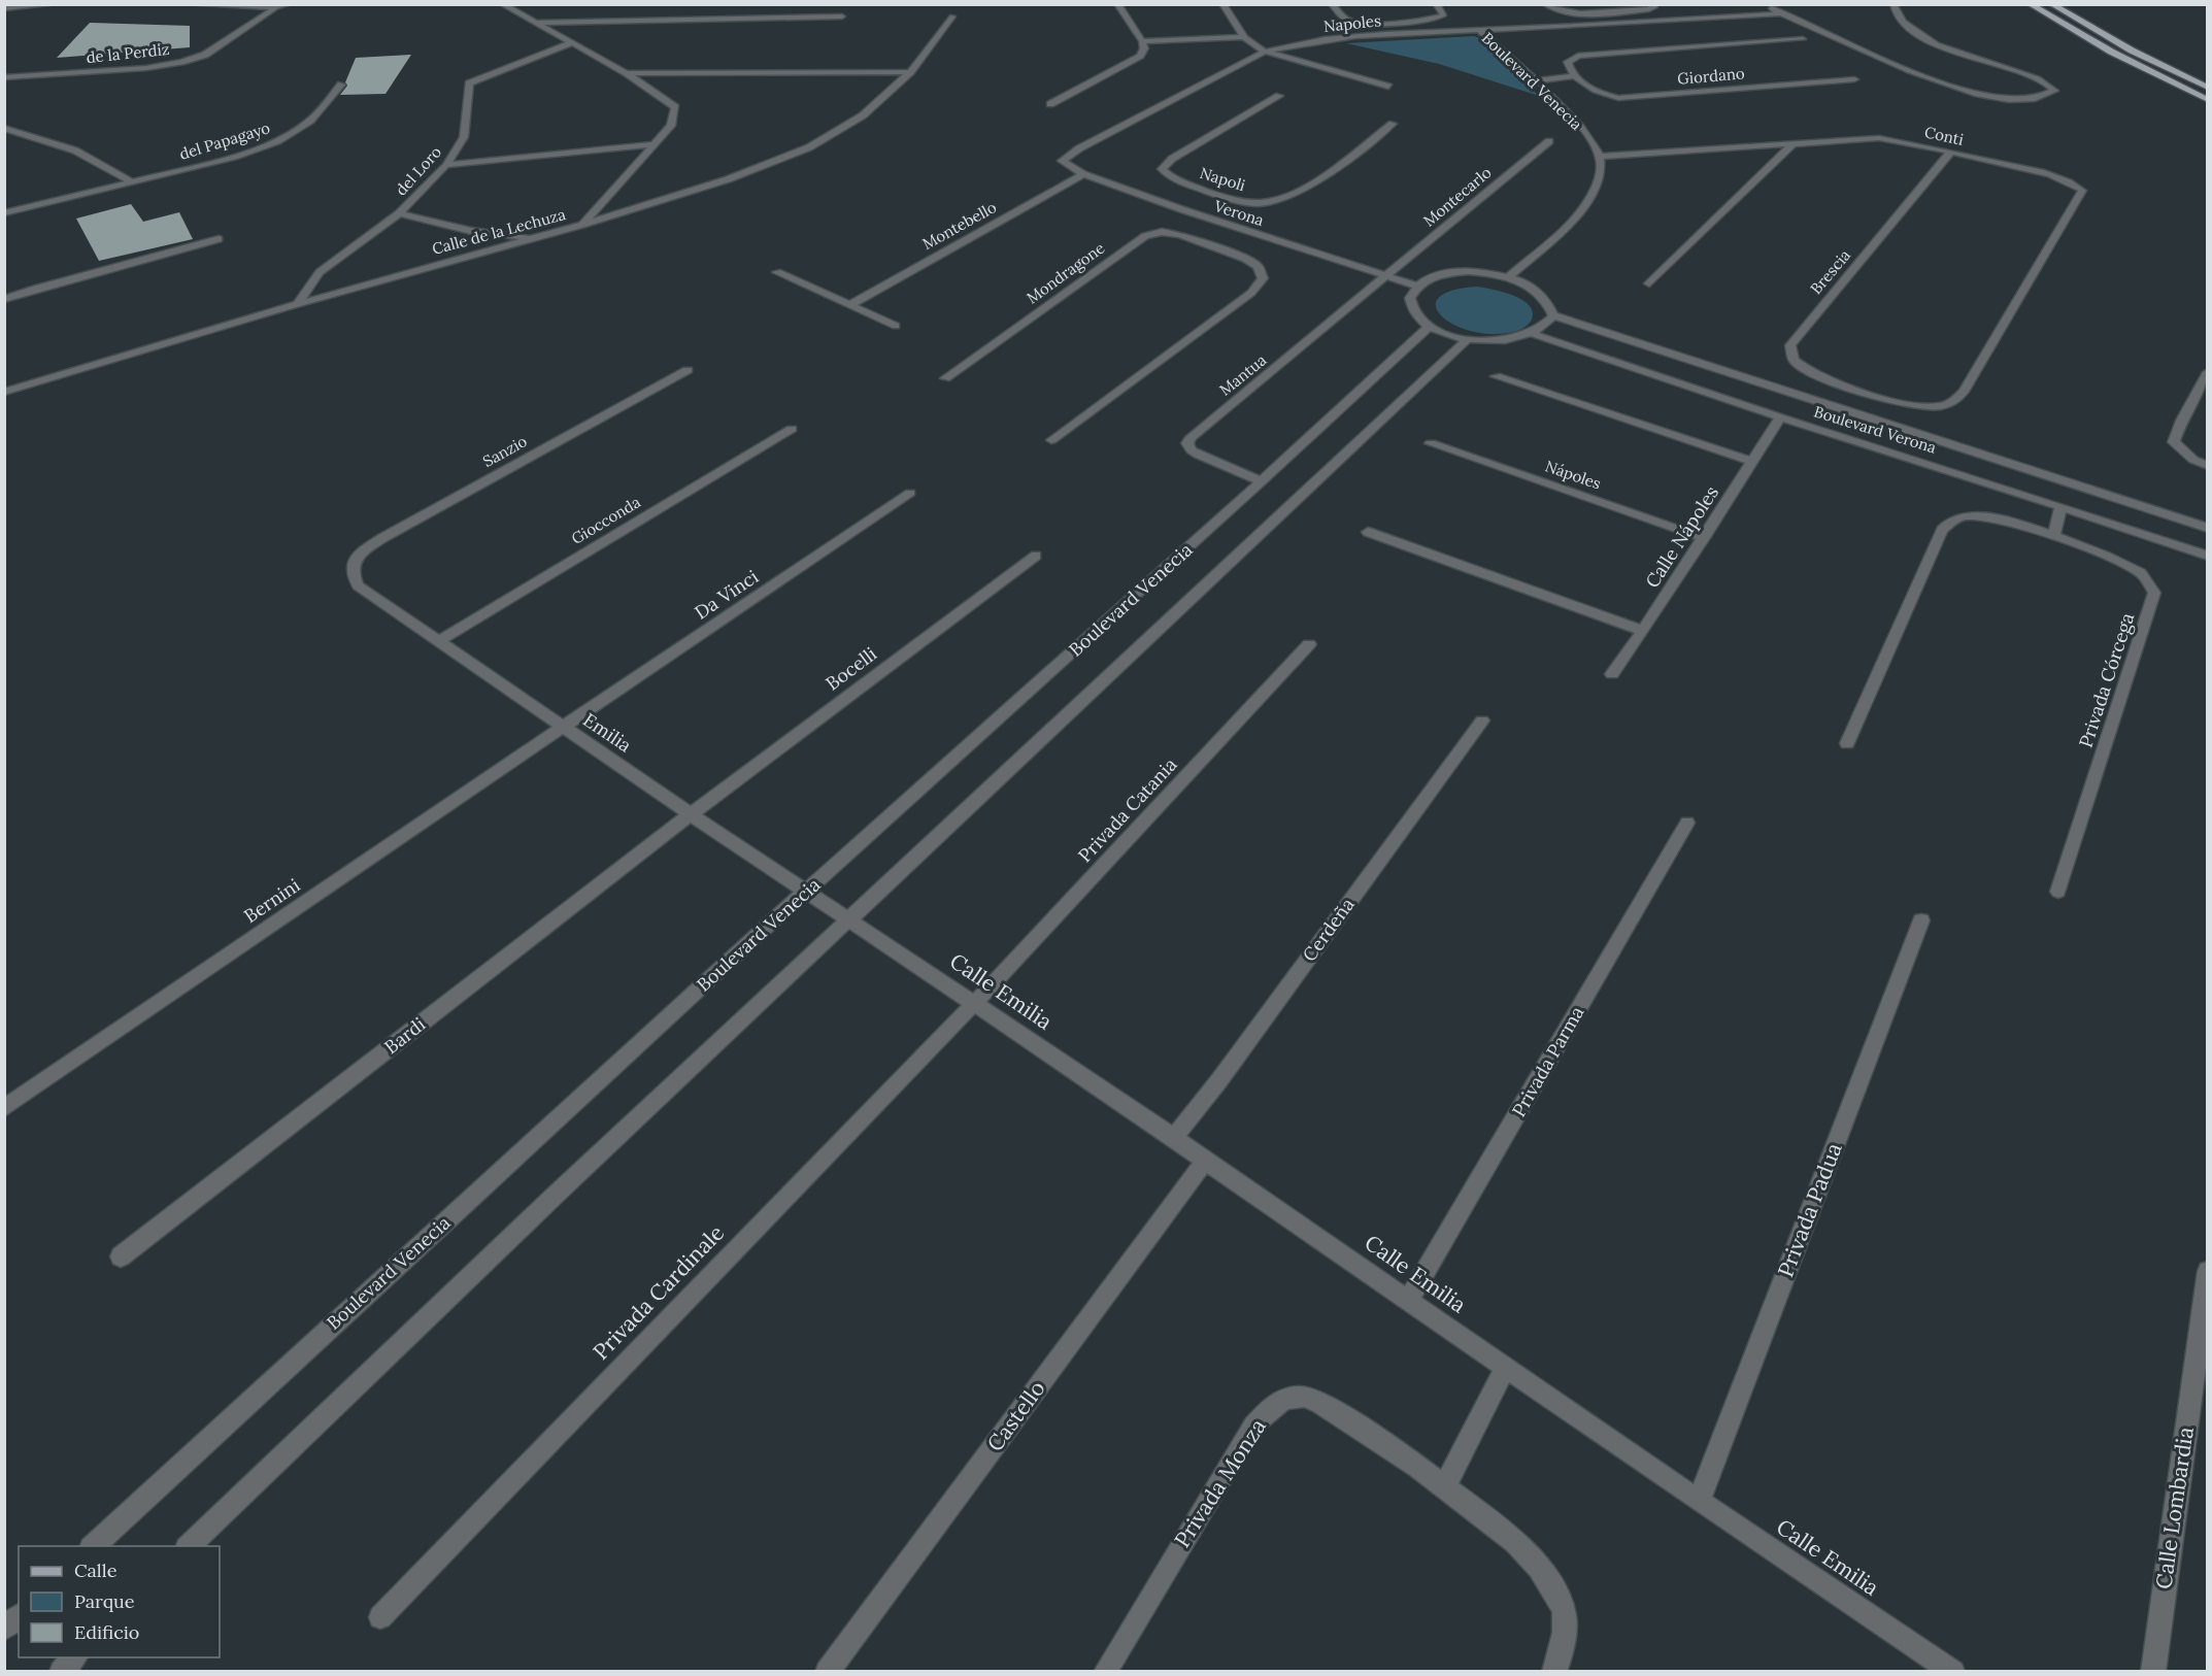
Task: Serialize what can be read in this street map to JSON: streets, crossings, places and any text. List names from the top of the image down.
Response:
{
  "streets": {
    "street": [
      "Napoles",
      "de la Perdiz",
      "Giordano",
      "Boulevard Venecia",
      "Conti",
      "del Papagayo",
      "del Loro",
      "Napoli",
      "Montecarlo",
      "Verona",
      "Montebello",
      "Calle de la Lechuza",
      "Brescia",
      "Mondragone",
      "Mantua",
      "Boulevard Verona",
      "Sanzio",
      "Nápoles",
      "Giocconda",
      "Calle Nápoles",
      "Da Vinci",
      "Bocelli",
      "Privada Córcega",
      "Emilia",
      "Privada Catania",
      "Bernini",
      "Cerdeña",
      "Calle Emilia",
      "Bardi",
      "Privada Parma",
      "Privada Padua",
      "Privada Cardinale",
      "Castello",
      "Privada Monza",
      "Calle Lombardia"
    ]
  },
  "crossings": [
    ["Napoles", "Boulevard Venecia"],
    ["Napoles", "Verona"],
    ["Boulevard Venecia", "Conti"],
    ["Boulevard Venecia", "Mantua"],
    ["Boulevard Venecia", "Emilia"],
    ["Conti", "Brescia"],
    ["del Loro", "Calle de la Lechuza"],
    ["Montecarlo", "Verona"],
    ["Montecarlo", "Mantua"],
    ["Verona", "Montebello"],
    ["Verona", "Mantua"],
    ["Boulevard Verona", "Calle Nápoles"],
    ["Sanzio", "Emilia"],
    ["Nápoles", "Calle Nápoles"],
    ["Giocconda", "Emilia"],
    ["Da Vinci", "Emilia"],
    ["Da Vinci", "Bernini"],
    ["Bocelli", "Emilia"],
    ["Bocelli", "Bardi"],
    ["Emilia", "Bernini"],
    ["Emilia", "Calle Emilia"],
    ["Emilia", "Bardi"],
    ["Privada Catania", "Calle Emilia"],
    ["Privada Catania", "Privada Cardinale"],
    ["Cerdeña", "Calle Emilia"],
    ["Calle Emilia", "Privada Parma"],
    ["Calle Emilia", "Privada Padua"],
    ["Calle Emilia", "Privada Cardinale"],
    ["Calle Emilia", "Castello"]
  ],
  "legend": ["Calle", "Parque", "Edificio"]
}
